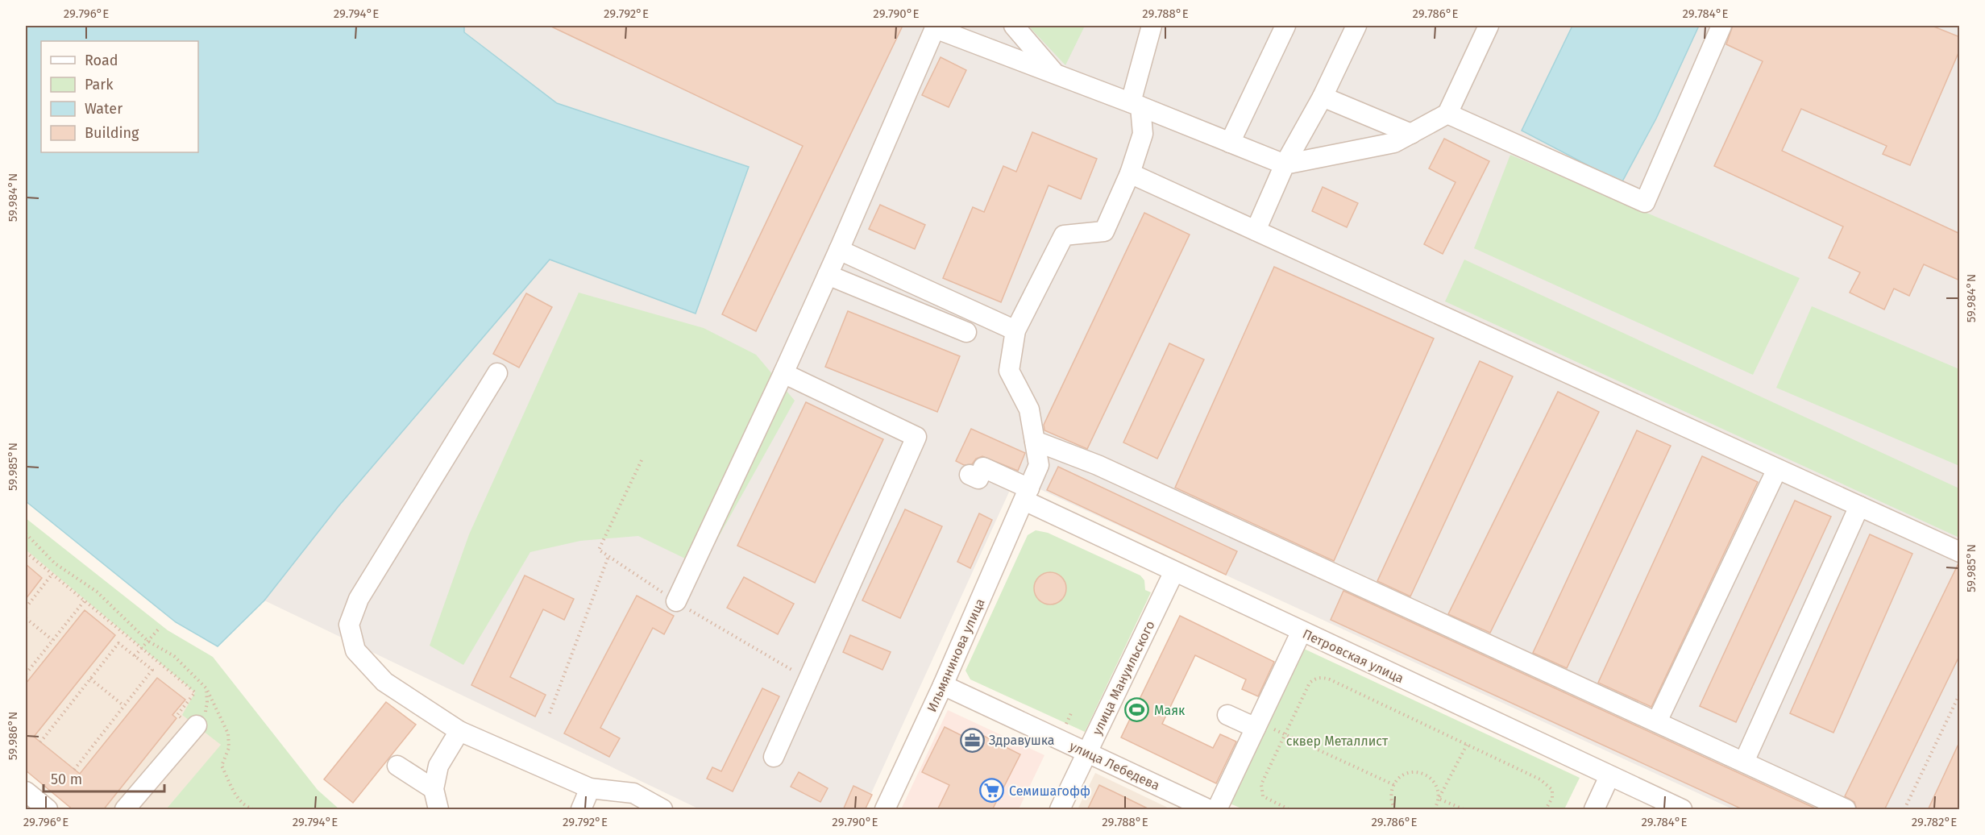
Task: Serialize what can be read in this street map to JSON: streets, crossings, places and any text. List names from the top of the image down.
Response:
{
  "streets": {
    "street": [
      "Ильмянинова улица",
      "Петровская улица",
      "улица Мануильского",
      "улица Лебедева"
    ]
  },
  "crossings": [
    ["Ильмянинова улица", "Петровская улица"],
    ["Ильмянинова улица", "улица Лебедева"],
    ["Петровская улица", "улица Мануильского"],
    ["улица Мануильского", "улица Лебедева"]
  ],
  "parks": ["сквер Металлист"],
  "places": {
    "sports": ["Маяк"],
    "office": ["Здравушка"],
    "supermarket": ["Семишагофф"]
  },
  "legend": [
    "Road",
    "Park",
    "Water",
    "Building"
  ],
  "scale_bar": "50 m",
  "coordinates": [
    "29.796°E",
    "29.794°E",
    "29.792°E",
    "29.790°E",
    "29.788°E",
    "29.786°E",
    "29.784°E",
    "59.984°N",
    "59.985°N",
    "59.986°N",
    "29.782°E"
  ]
}
